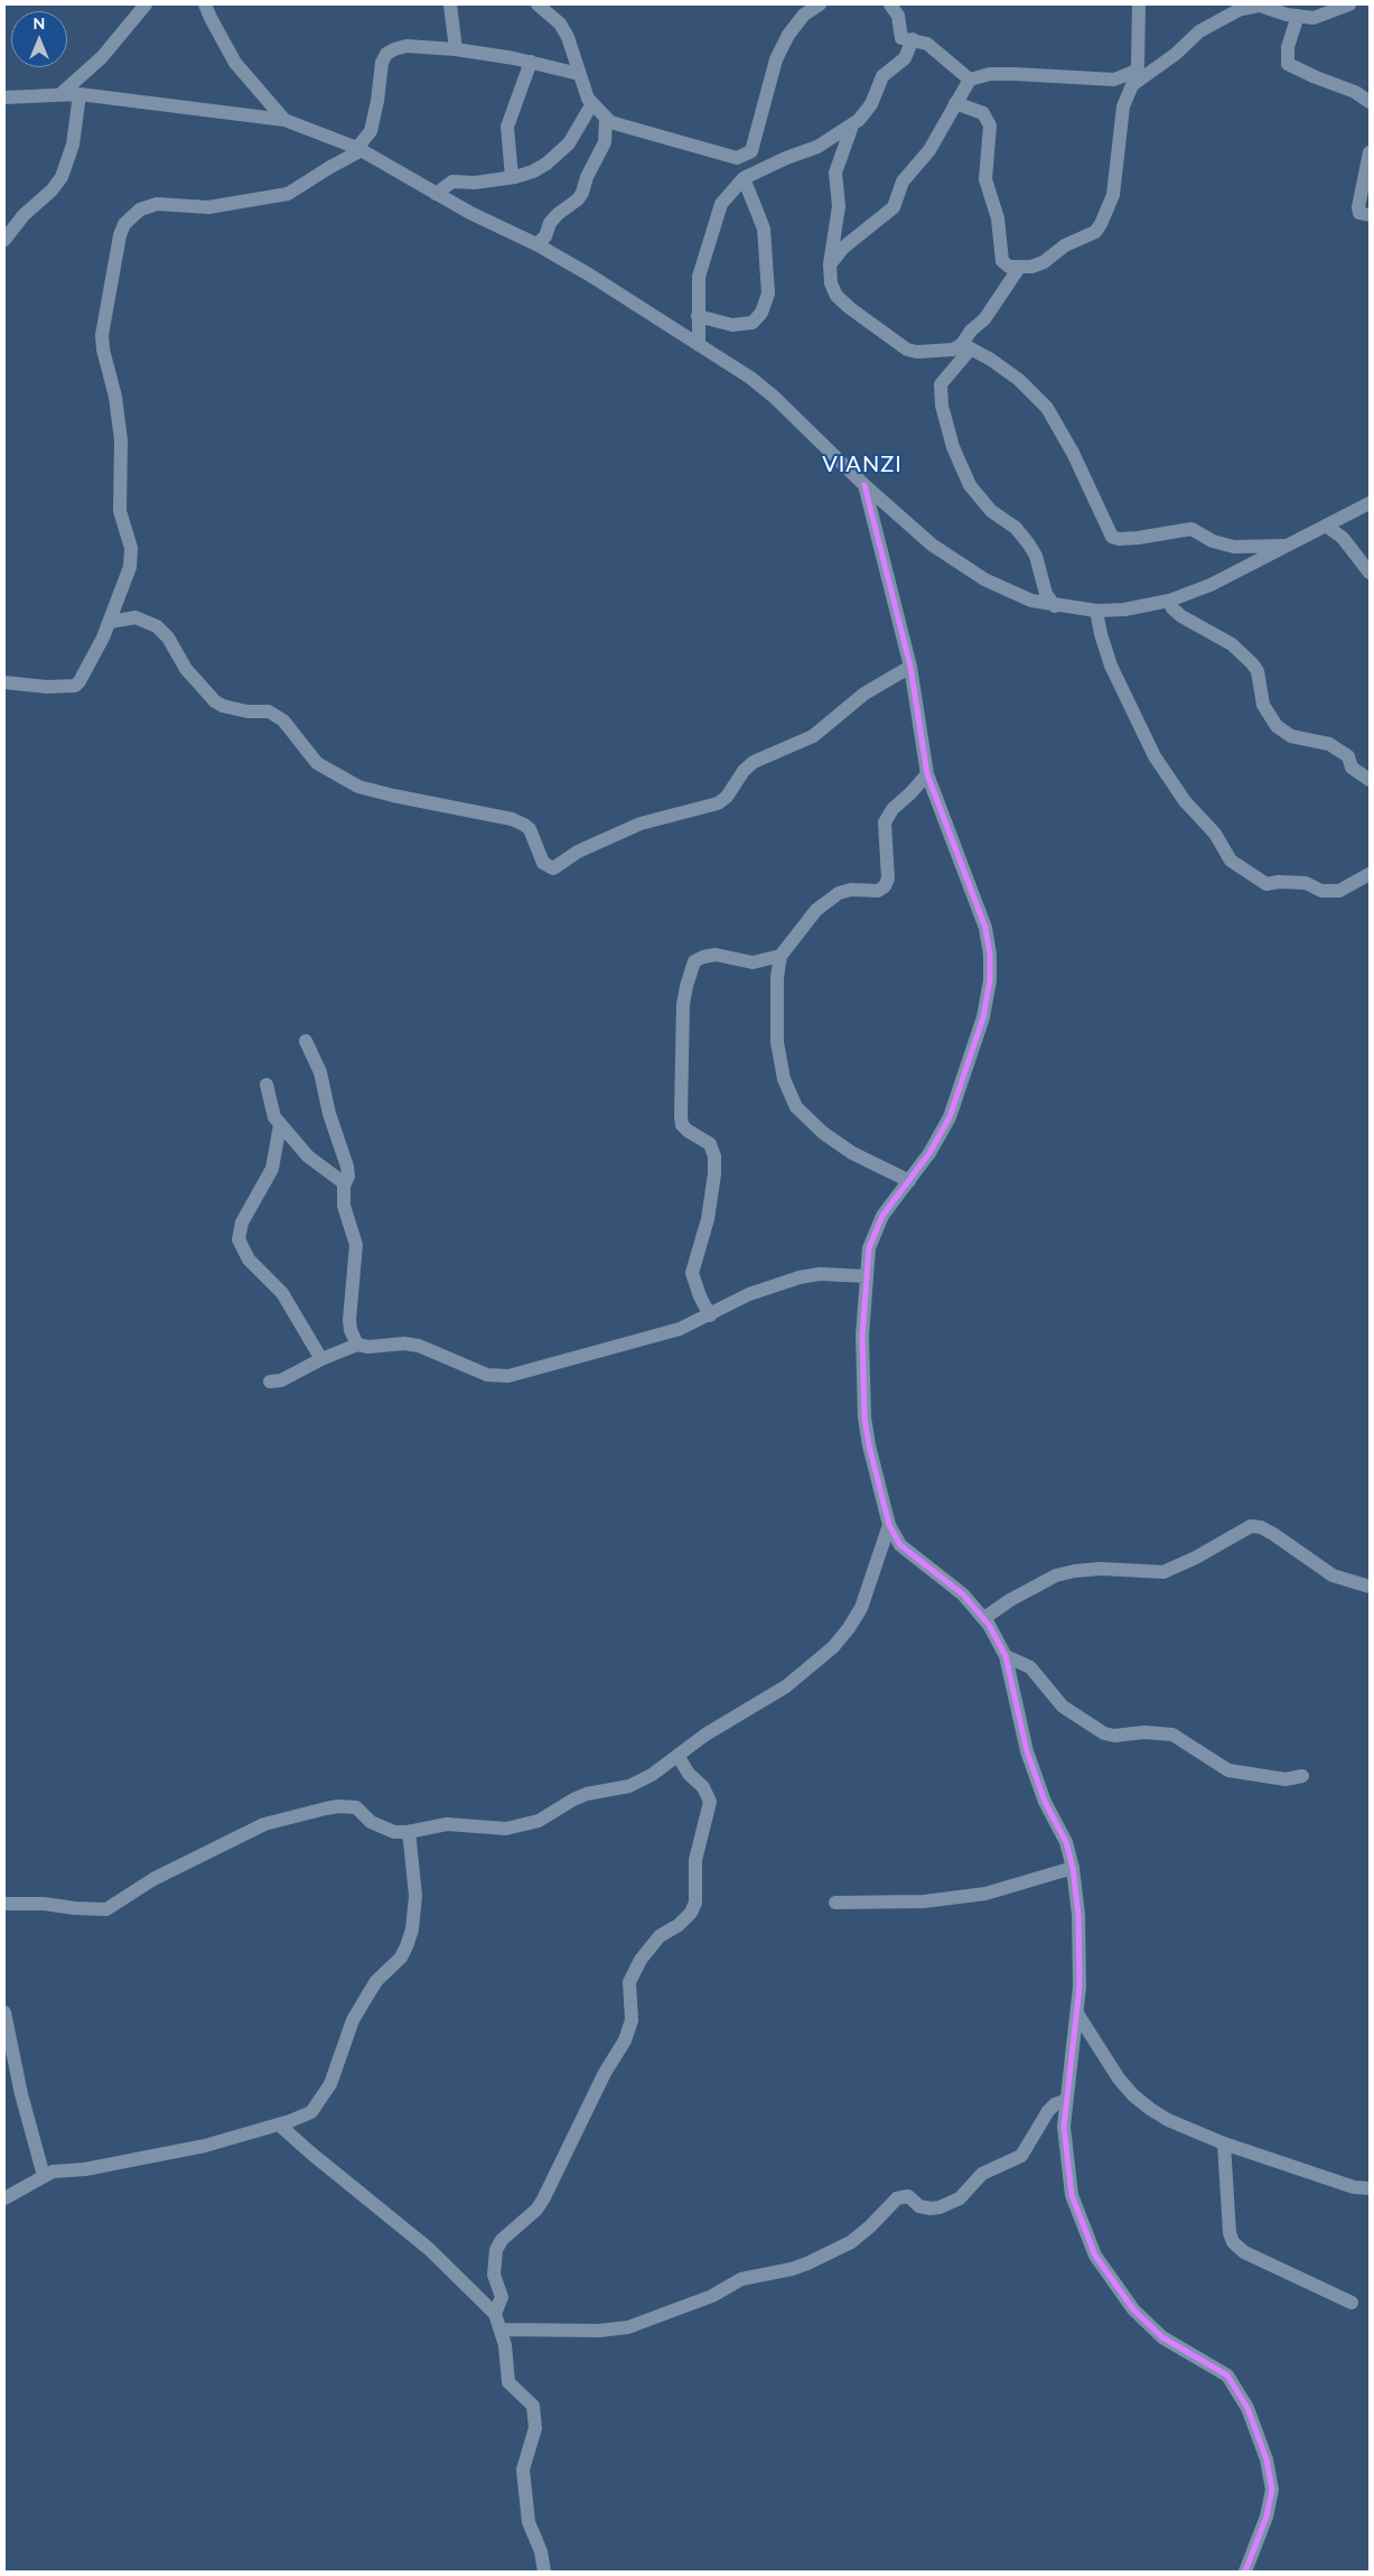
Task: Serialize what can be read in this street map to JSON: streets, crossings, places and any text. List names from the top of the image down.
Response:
{
  "districts": ["VIANZI"],
  "north": "top"
}
